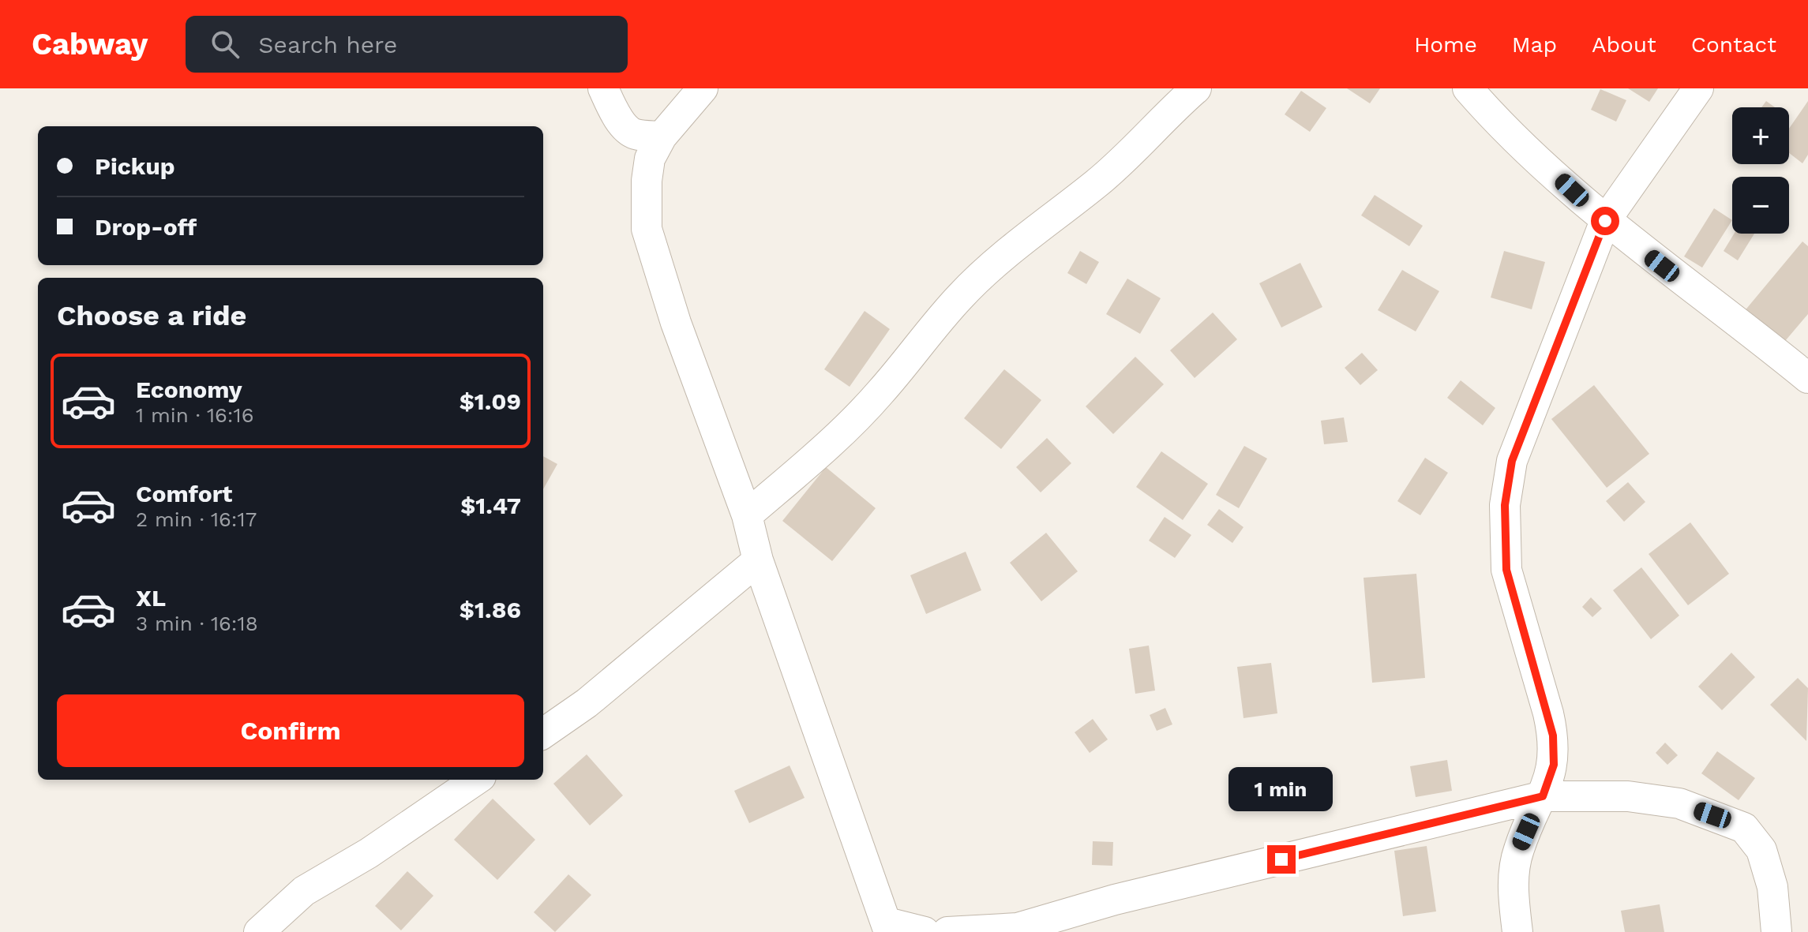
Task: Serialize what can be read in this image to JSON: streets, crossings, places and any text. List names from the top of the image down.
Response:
{
  "page": {
    "header": "Cabway",
    "search": "Search here",
    "nav": [
      "Home",
      "Map",
      "About",
      "Contact"
    ],
    "map_buttons": ["+", "−"],
    "banner": ["Pickup", "Drop-off"],
    "heading": "Choose a ride",
    "list": [
      {
        "name": "Economy",
        "note": "1 min · 16:16",
        "value": "$1.09"
      },
      {
        "name": "Comfort",
        "note": "2 min · 16:17",
        "value": "$1.47"
      },
      {
        "name": "XL",
        "note": "3 min · 16:18",
        "value": "$1.86"
      }
    ],
    "buttons": "Confirm",
    "bubble": "1 min"
  }
}
